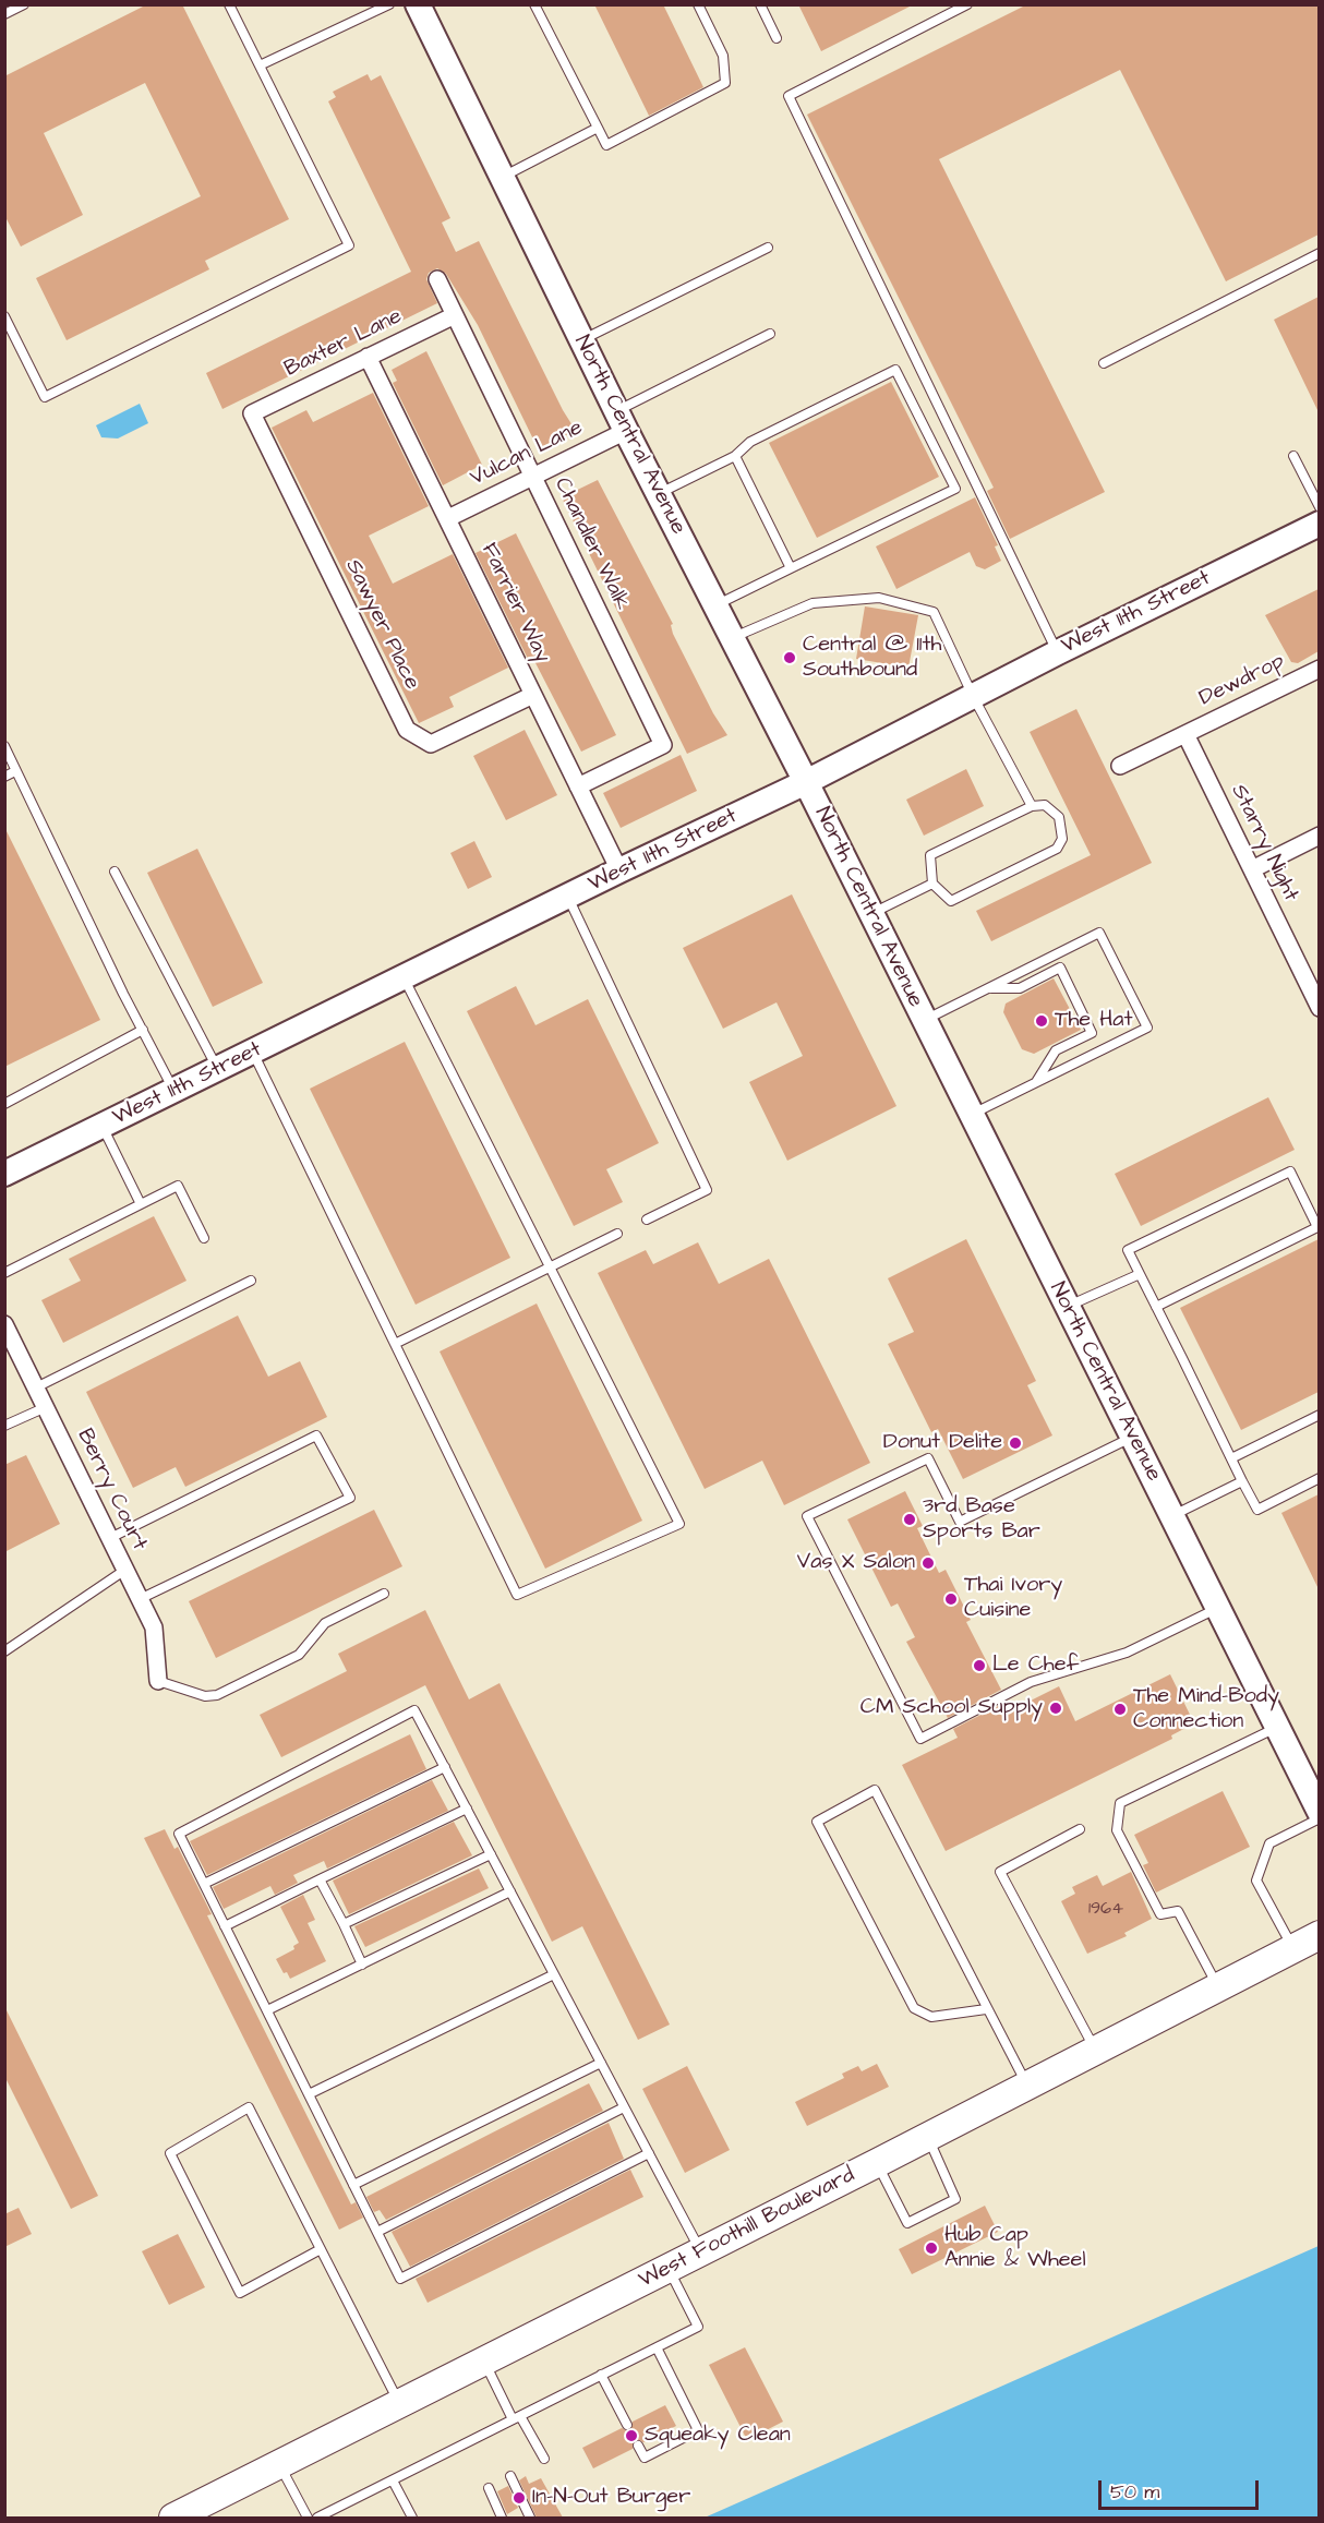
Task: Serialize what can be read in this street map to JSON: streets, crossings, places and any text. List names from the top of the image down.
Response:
{
  "streets": {
    "main road": ["North Central Avenue", "West 11th Street", "West Foothill Boulevard"],
    "street": [
      "Baxter Lane",
      "Vulcan Lane",
      "Chandler Walk",
      "Farrier Way",
      "Sawyer Place",
      "Dewdrop",
      "Starry Night",
      "Berry Court"
    ]
  },
  "crossings": [
    ["Baxter Lane", "Chandler Walk"],
    ["Baxter Lane", "Farrier Way"],
    ["Baxter Lane", "Sawyer Place"],
    ["North Central Avenue", "Vulcan Lane"],
    ["North Central Avenue", "West 11th Street"],
    ["Vulcan Lane", "Chandler Walk"],
    ["Vulcan Lane", "Farrier Way"],
    ["Chandler Walk", "Farrier Way"],
    ["Farrier Way", "West 11th Street"],
    ["Farrier Way", "Sawyer Place"],
    ["Dewdrop", "Starry Night"]
  ],
  "places": [
    "Central @ 11th Southbound",
    "The Hat",
    "Donut Delite",
    "3rd Base Sports Bar",
    "Vas X Salon",
    "Thai Ivory Cuisine",
    "Le Chef",
    "CM School Supply",
    "The Mind-Body Connection",
    "Hub Cap Annie & Wheel",
    "Squeaky Clean",
    "In-N-Out Burger"
  ],
  "house_numbers": ["1964"],
  "scale_bar": "50 m"
}
